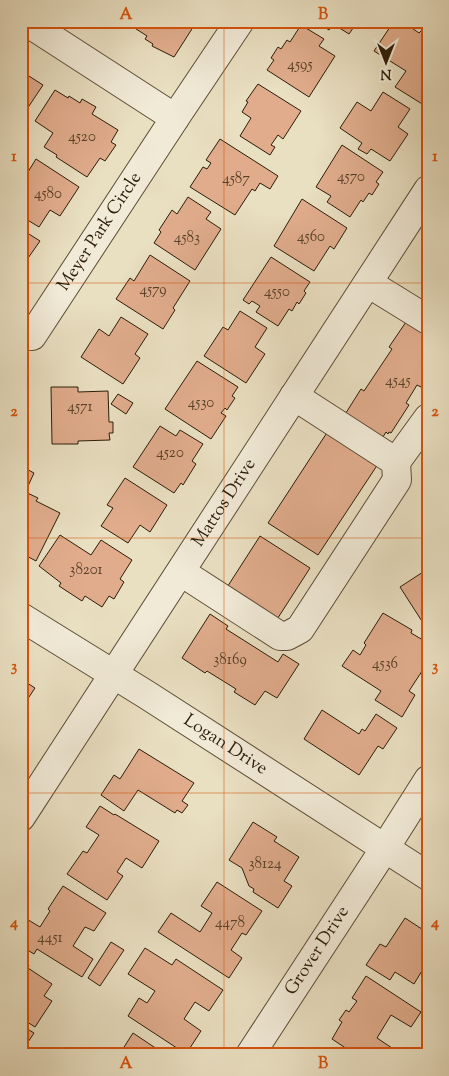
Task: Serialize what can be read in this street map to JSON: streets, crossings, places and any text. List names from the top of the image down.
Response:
{
  "streets": {
    "street": [
      "Meyer Park Circle",
      "Mattos Drive",
      "Logan Drive",
      "Grover Drive"
    ]
  },
  "crossings": [
    ["Mattos Drive", "Logan Drive"],
    ["Logan Drive", "Grover Drive"]
  ],
  "house_numbers": [
    "4595",
    "4520",
    "4570",
    "4587",
    "4580",
    "4560",
    "4583",
    "4579",
    "4550",
    "4545",
    "4530",
    "4571",
    "4520",
    "38201",
    "38169",
    "4536",
    "38124",
    "4478",
    "4451"
  ],
  "north": "bottom",
  "grid": {
    "columns": ["A", "B"],
    "rows": [
      "1",
      "2",
      "3",
      "4"
    ]
  }
}
